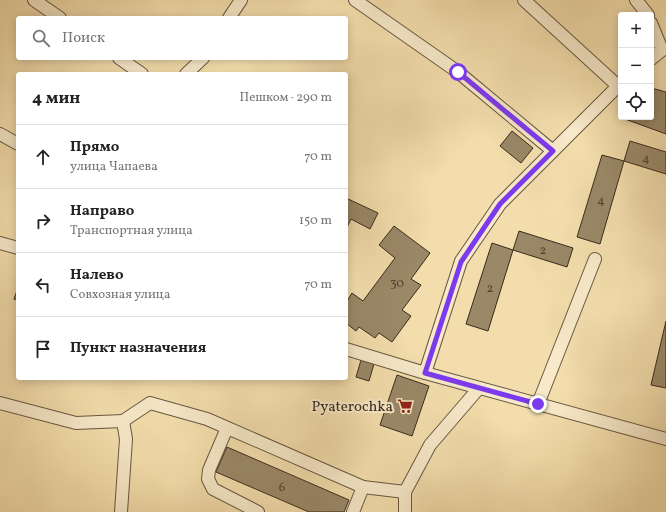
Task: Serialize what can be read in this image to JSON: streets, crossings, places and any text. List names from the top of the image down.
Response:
{
  "places": {
    "supermarket": ["Pyaterochka"]
  },
  "house_numbers": [
    "4",
    "4",
    "2",
    "30",
    "2",
    "6"
  ],
  "page": {
    "map_buttons": ["+", "−"],
    "search": "Поиск",
    "heading": ["4 мин", "Пешком · 290 m"],
    "list": [
      ["Прямо", "улица Чапаева", "70 m"],
      ["Направо", "Транспортная улица", "150 m"],
      ["Налево", "Совхозная улица", "70 m"],
      "Пункт назначения"
    ]
  }
}
